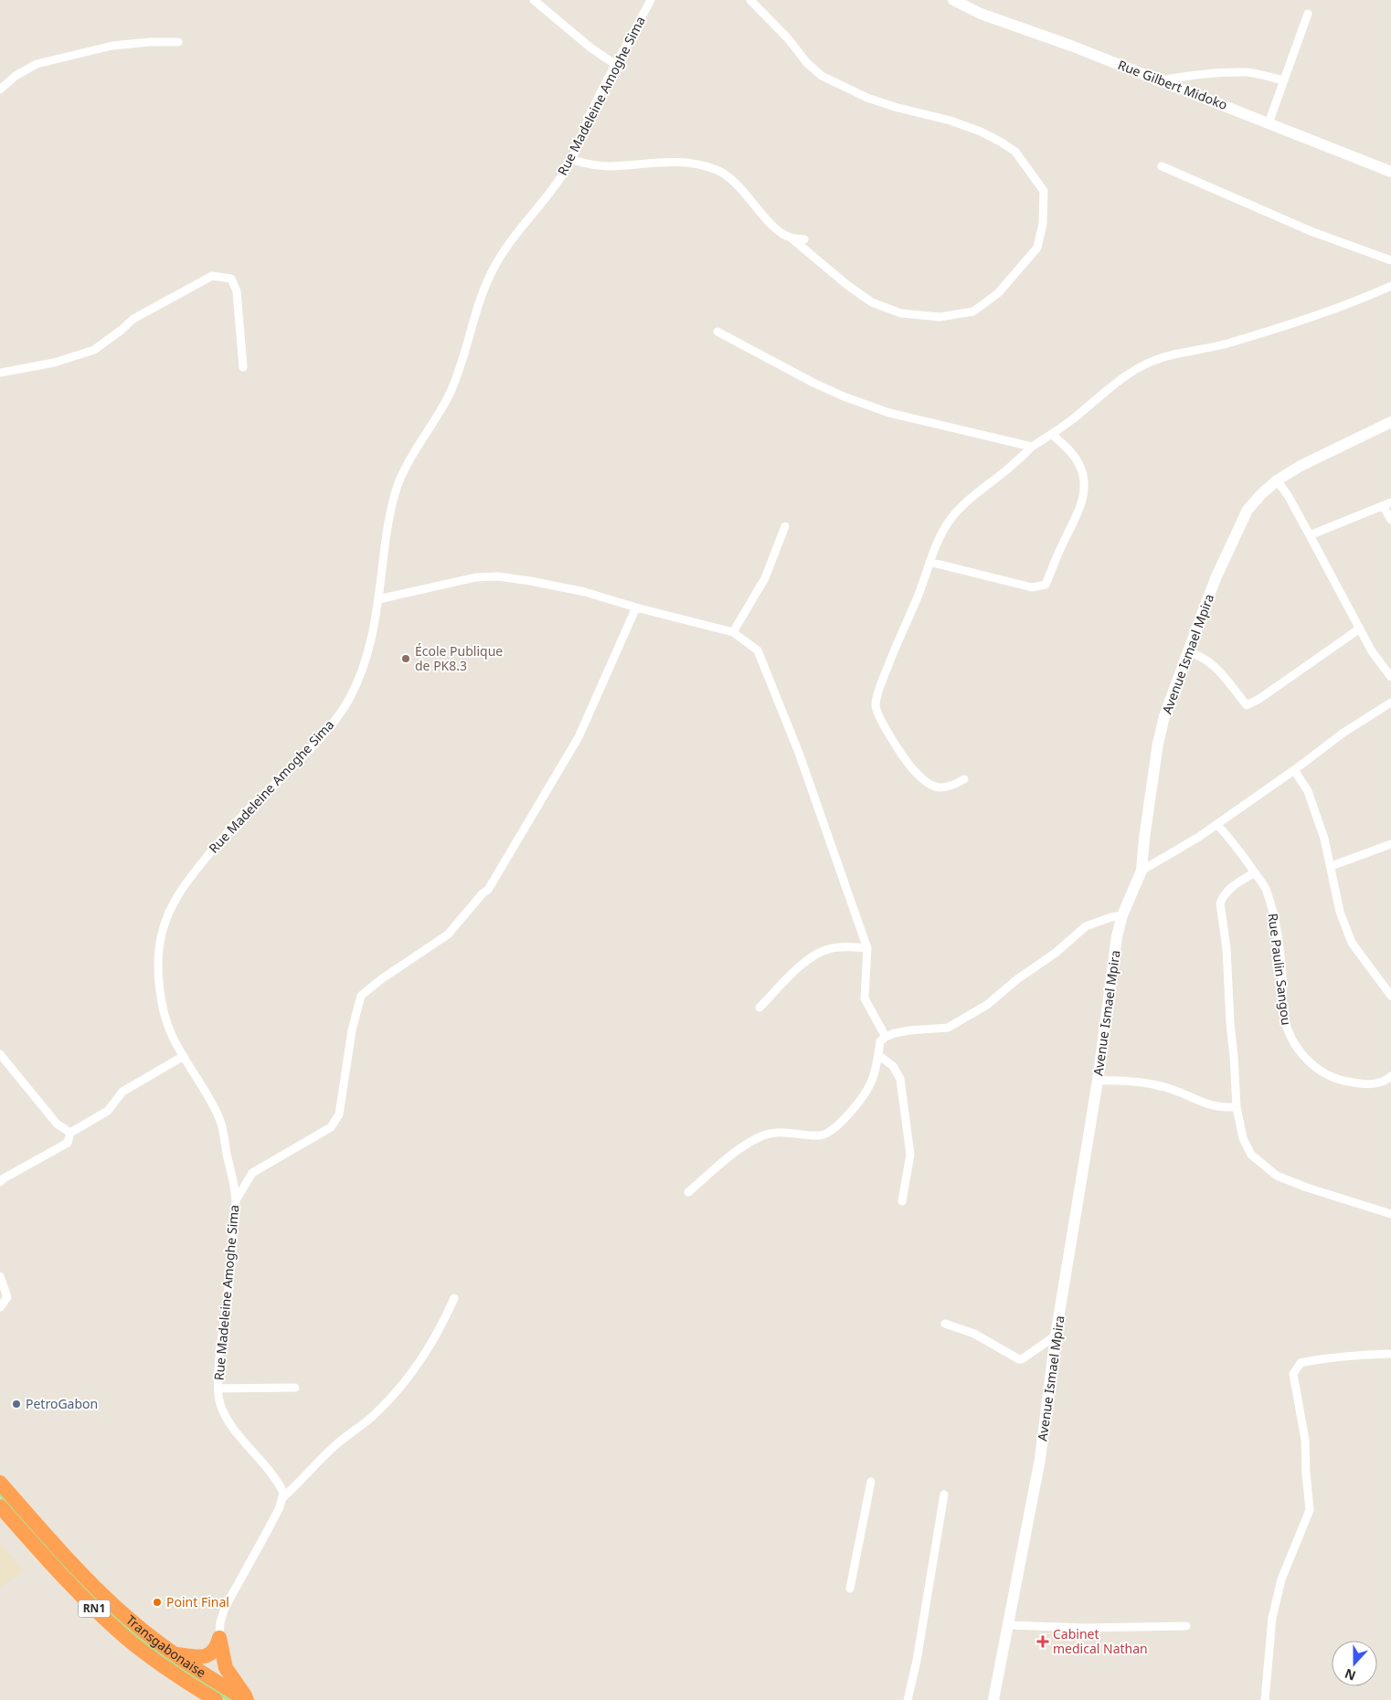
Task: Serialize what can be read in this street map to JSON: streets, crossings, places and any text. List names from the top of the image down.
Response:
{
  "streets": {
    "highway": ["RN1", "Transgabonaise"],
    "main road": ["Rue Gilbert Midoko", "Avenue Ismael Mpira"],
    "street": ["Rue Madeleine Amoghe Sima", "Rue Paulin Sangou"]
  },
  "places": {
    "other": ["École Publique de PK8.3", "PetroGabon", "Point Final"],
    "health": ["Cabinet medical Nathan"]
  },
  "north": "bottom"
}
